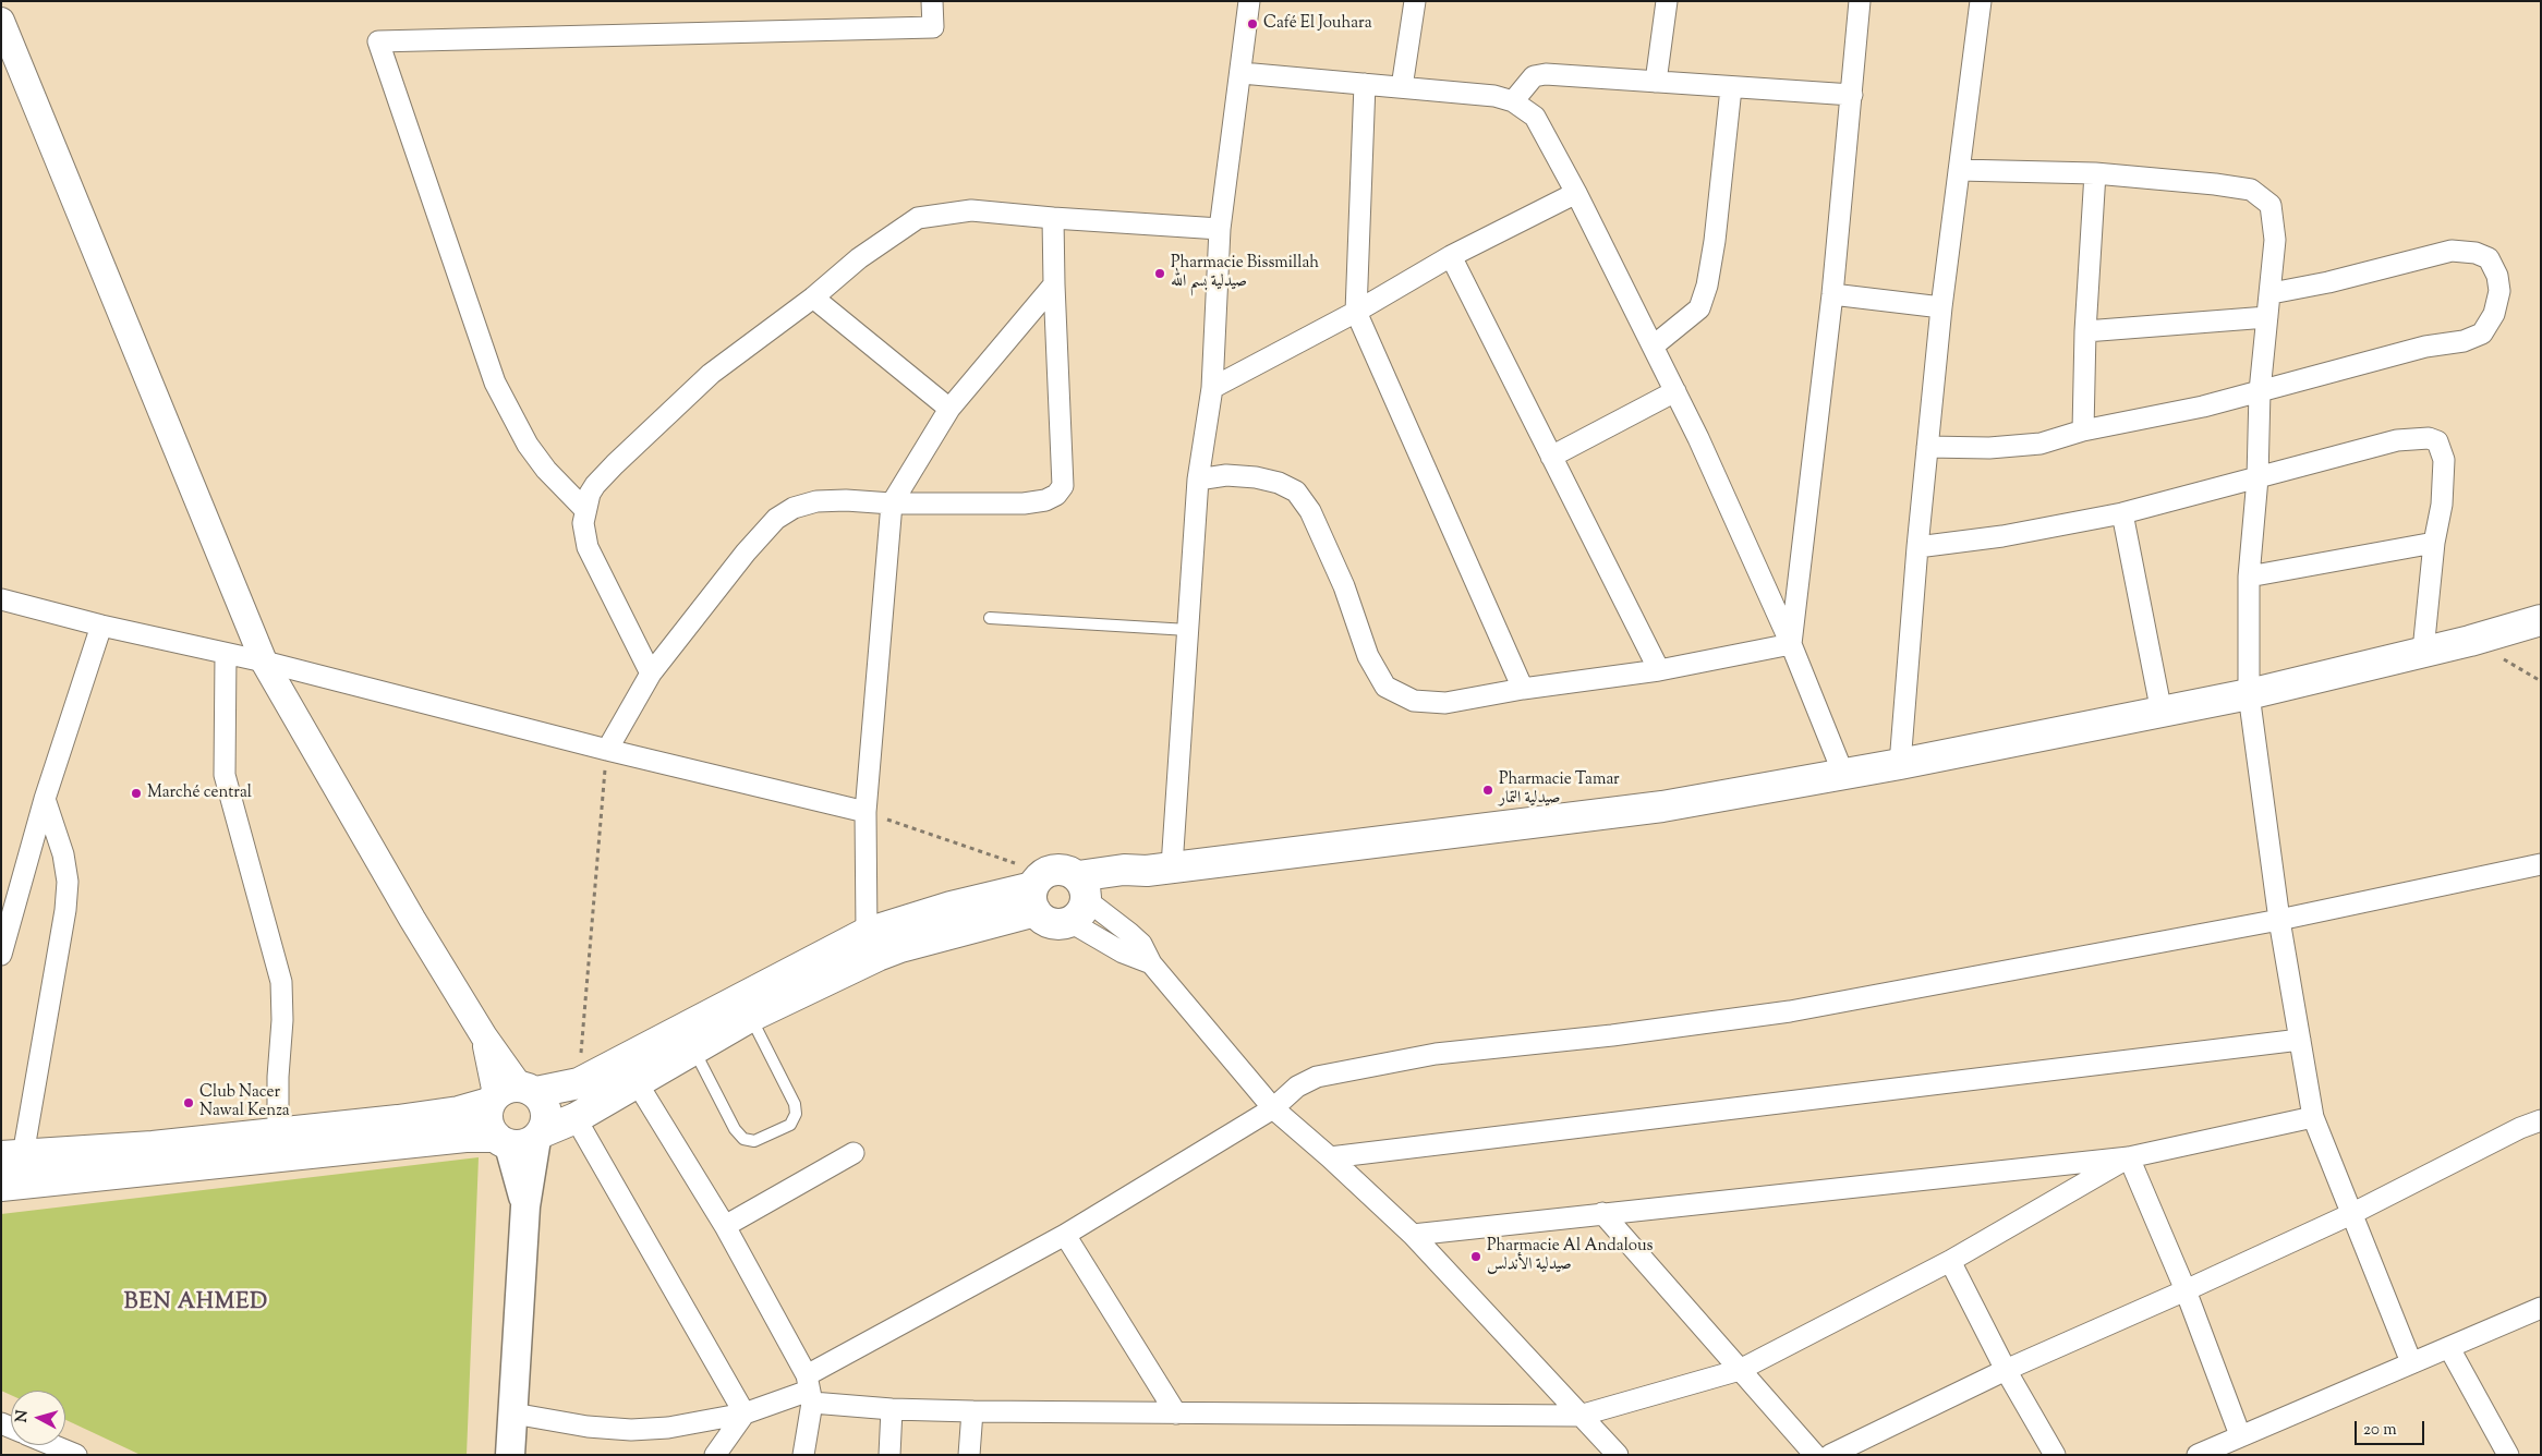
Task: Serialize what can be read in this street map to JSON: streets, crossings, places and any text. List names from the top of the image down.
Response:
{
  "districts": ["BEN AHMED"],
  "places": [
    "Café El Jouhara",
    "Pharmacie Bissmillah صيدلية بسم الله",
    "Pharmacie Tamar صيدلية التمار",
    "Marché central",
    "Club Nacer Nawal Kenza",
    "Pharmacie Al Andalous صيدلية الأندلس"
  ],
  "scale_bar": "20 m",
  "north": "left"
}
